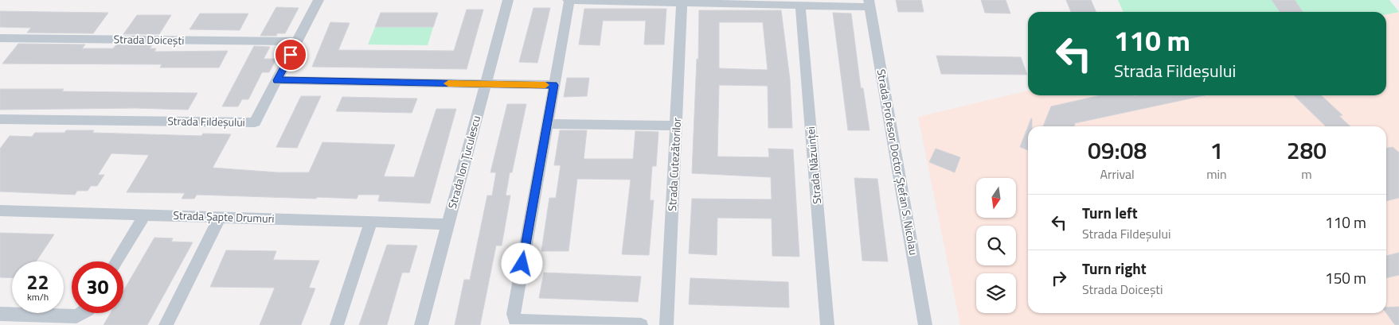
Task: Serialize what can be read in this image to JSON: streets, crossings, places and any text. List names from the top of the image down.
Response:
{
  "streets": {
    "street": [
      "Strada Doicești",
      "Strada Fildeșului",
      "Strada Ion Țuculescu",
      "Strada Profesor Doctor Ștefan S. Nicolau",
      "Strada Cutezătorilor",
      "Strada Năzuinței",
      "Strada Șapte Drumuri"
    ]
  },
  "crossings": [
    ["Strada Ion Țuculescu", "Strada Șapte Drumuri"]
  ],
  "north": "bottom",
  "page": {
    "turn": ["110 m", "Strada Fildeșului"],
    "eta": [
      "09:08",
      "Arrival",
      "1",
      "min",
      "280",
      "m"
    ],
    "list": [
      {
        "name": "Turn left",
        "note": "Strada Fildeșului",
        "value": "110 m"
      },
      {
        "name": "Turn right",
        "note": "Strada Doicești",
        "value": "150 m"
      }
    ],
    "speed": "22 km/h",
    "limit": "30"
  }
}
